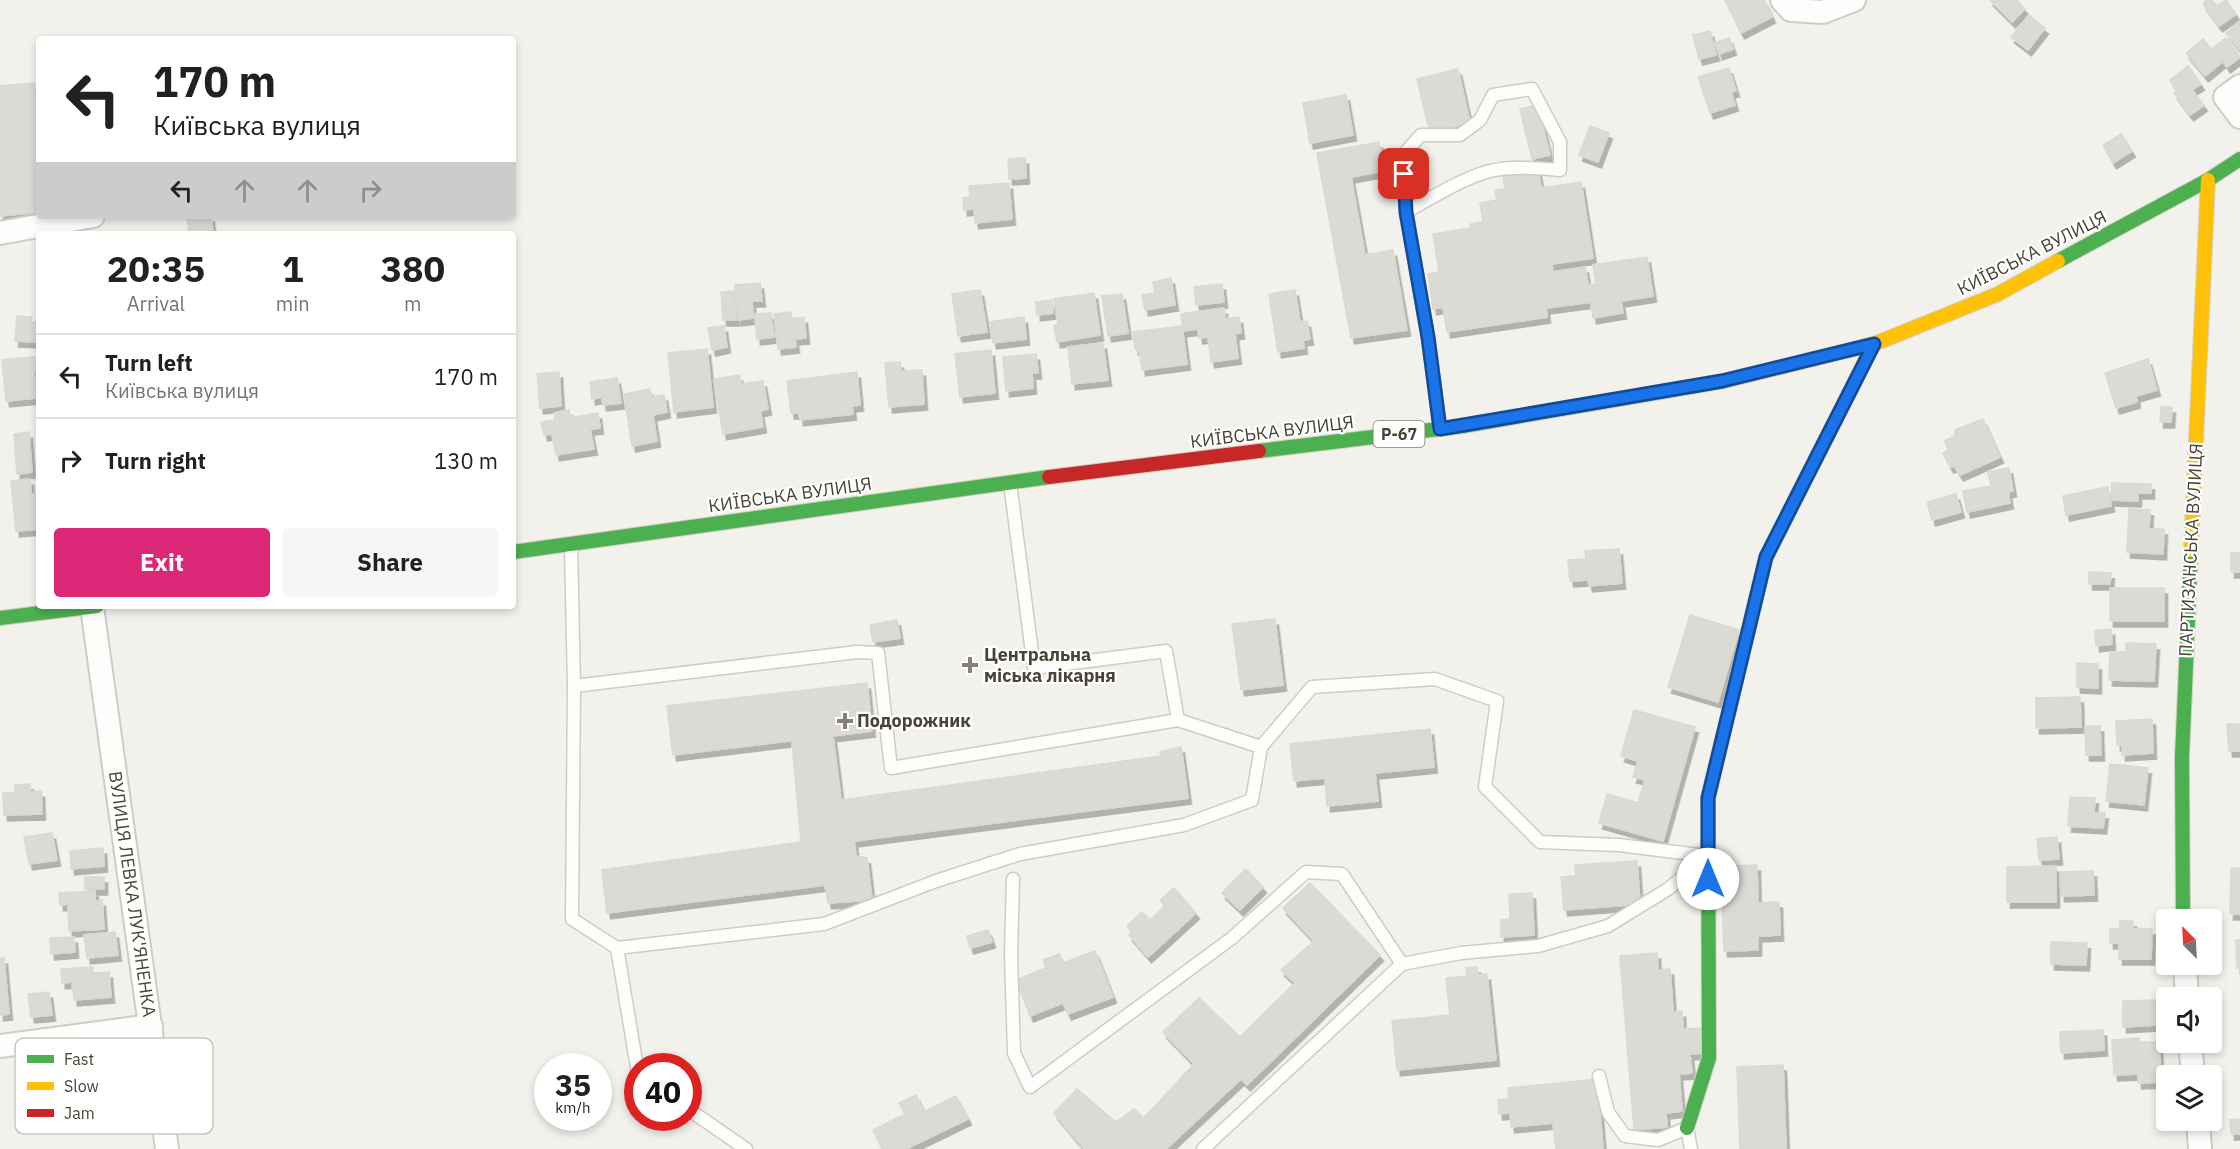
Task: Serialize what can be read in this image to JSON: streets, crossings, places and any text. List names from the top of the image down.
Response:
{
  "streets": {
    "main road": ["КИЇВСЬКА ВУЛИЦЯ", "Р-67", "ПАРТИЗАНСЬКА ВУЛИЦЯ"],
    "street": ["ВУЛИЦЯ ЛЕВКА ЛУК'ЯНЕНКА"]
  },
  "crossings": [
    ["КИЇВСЬКА ВУЛИЦЯ", "ПАРТИЗАНСЬКА ВУЛИЦЯ"]
  ],
  "places": {
    "health": ["Центральна міська лікарня", "Подорожник"]
  },
  "legend": ["Fast", "Slow", "Jam"],
  "north": "top left",
  "page": {
    "turn": ["170 m", "Київська вулиця"],
    "eta": [
      "20:35",
      "Arrival",
      "1",
      "min",
      "380",
      "m"
    ],
    "list": [
      {
        "name": "Turn left",
        "note": "Київська вулиця",
        "value": "170 m"
      },
      {
        "name": "Turn right",
        "value": "130 m"
      }
    ],
    "buttons": ["Exit", "Share"],
    "speed": "35 km/h",
    "limit": "40"
  }
}
